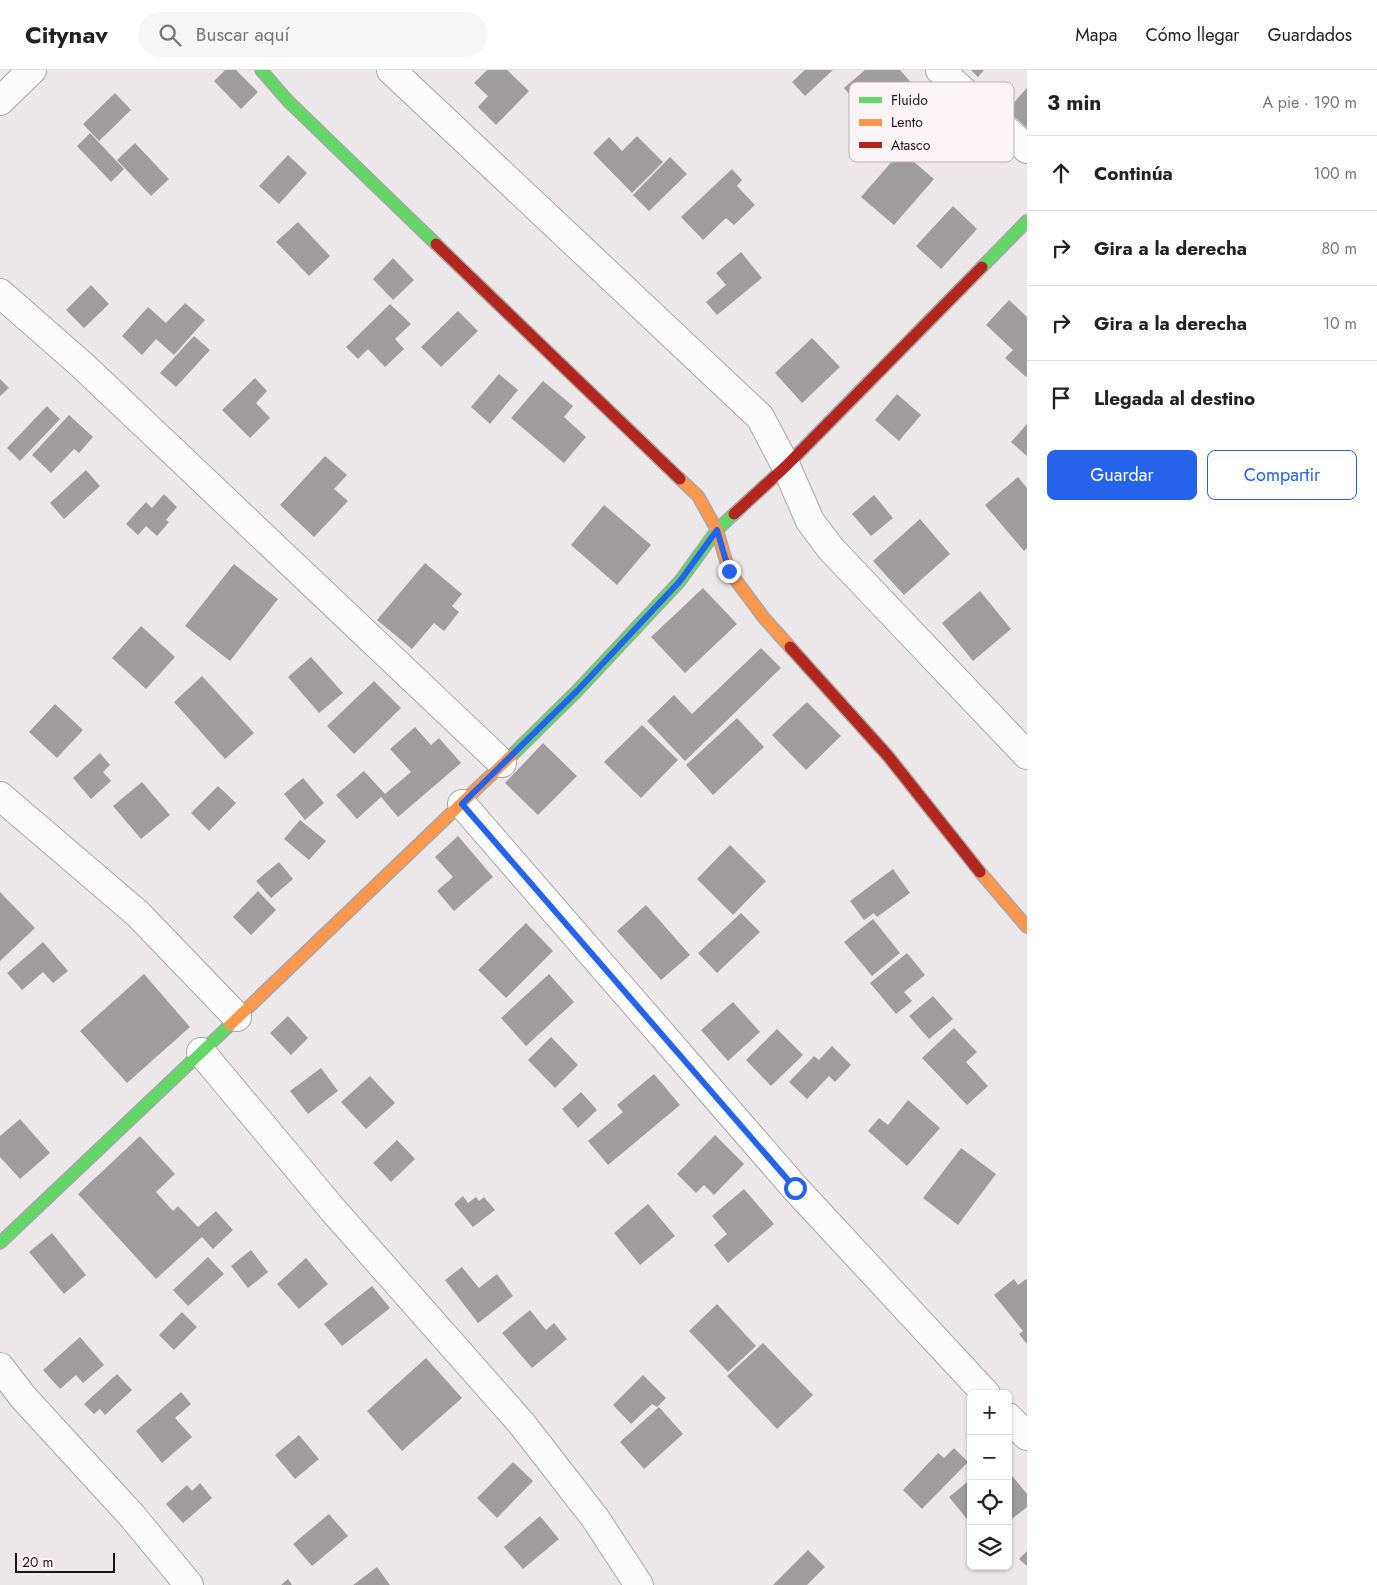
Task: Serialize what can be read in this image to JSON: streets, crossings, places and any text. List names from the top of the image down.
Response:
{
  "legend": ["Fluido", "Lento", "Atasco"],
  "scale_bar": "20 m",
  "page": {
    "header": "Citynav",
    "search": "Buscar aquí",
    "nav": ["Mapa", "Cómo llegar", "Guardados"],
    "heading": ["3 min", "A pie · 190 m"],
    "list": [
      ["Continúa", "100 m"],
      ["Gira a la derecha", "80 m"],
      ["Gira a la derecha", "10 m"],
      "Llegada al destino"
    ],
    "buttons": ["Guardar", "Compartir"],
    "map_buttons": ["+", "−"],
    "scale": "20 m"
  }
}
